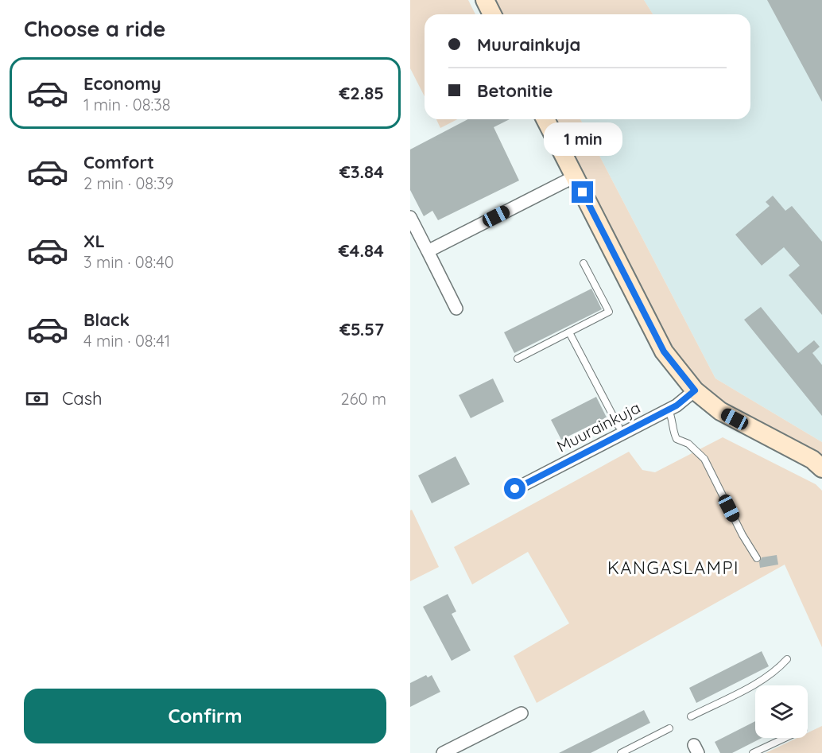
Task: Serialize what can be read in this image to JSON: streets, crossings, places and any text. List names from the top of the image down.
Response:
{
  "streets": {
    "street": ["Muurainkuja"]
  },
  "districts": ["KANGASLAMPI"],
  "page": {
    "heading": "Choose a ride",
    "banner": ["Muurainkuja", "Betonitie"],
    "list": [
      {
        "name": "Economy",
        "note": "1 min · 08:38",
        "value": "€2.85"
      },
      {
        "name": "Comfort",
        "note": "2 min · 08:39",
        "value": "€3.84"
      },
      {
        "name": "XL",
        "note": "3 min · 08:40",
        "value": "€4.84"
      },
      {
        "name": "Black",
        "note": "4 min · 08:41",
        "value": "€5.57"
      }
    ],
    "bubble": "1 min",
    "pay": ["Cash", "260 m"],
    "buttons": "Confirm"
  }
}
